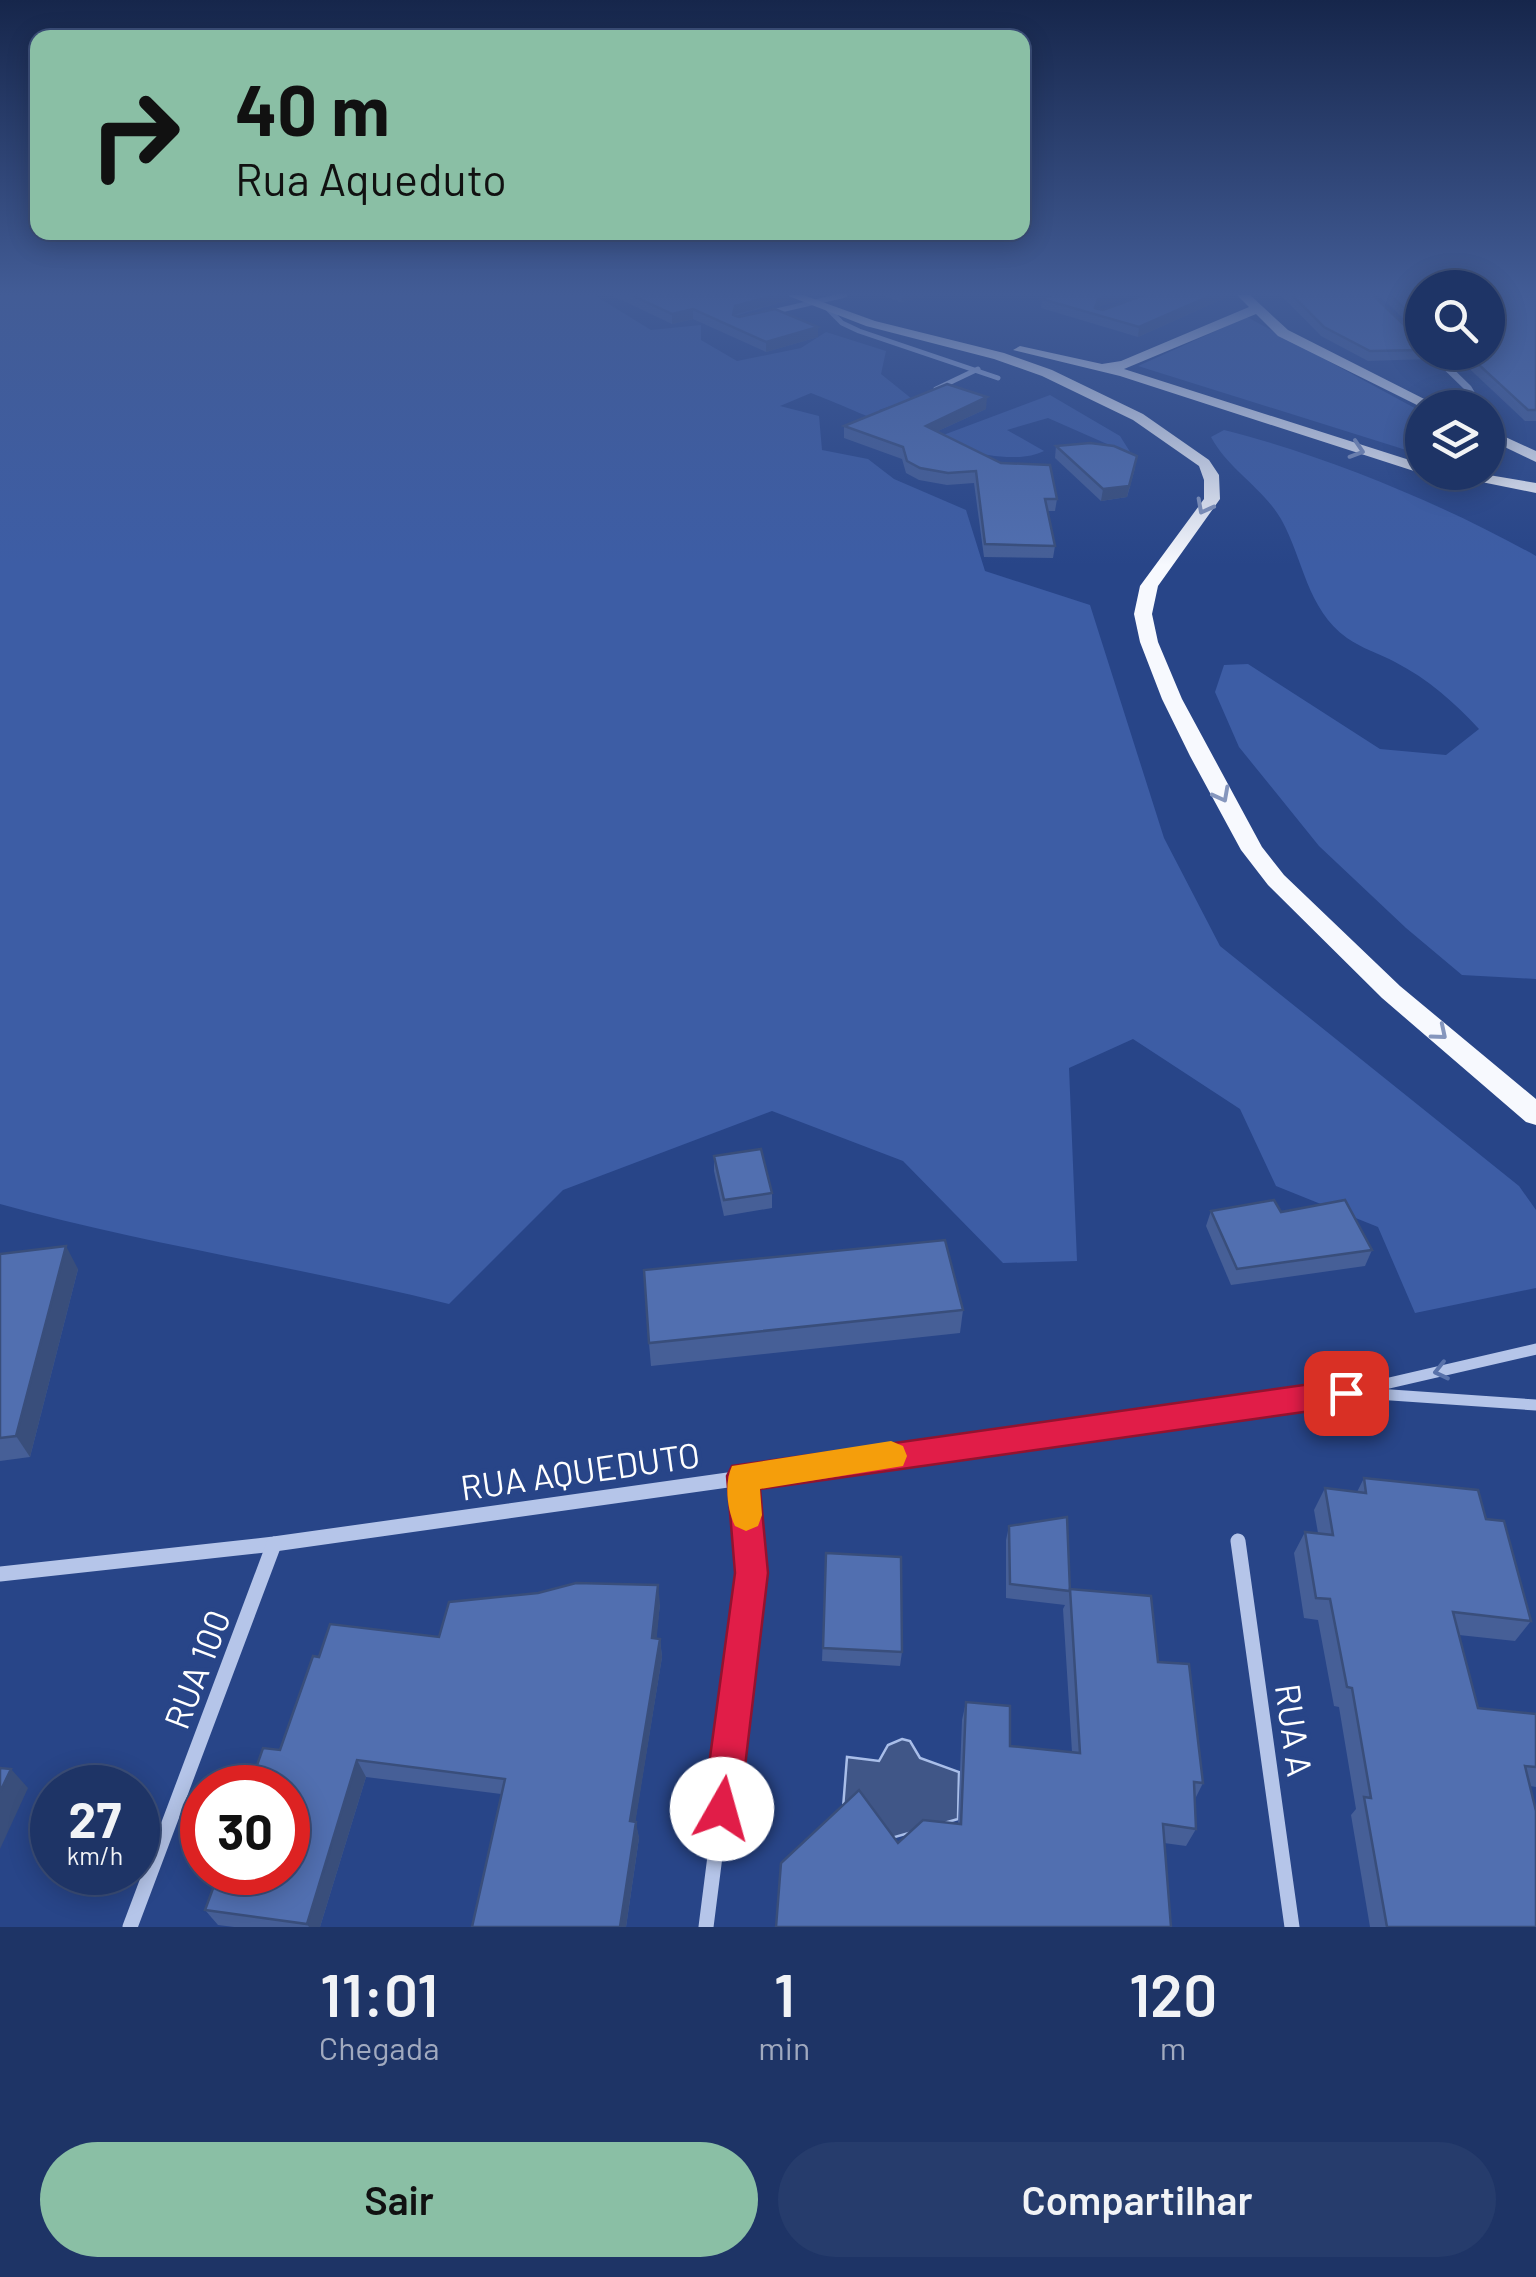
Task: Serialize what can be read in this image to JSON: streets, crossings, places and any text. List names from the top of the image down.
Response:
{
  "streets": {
    "street": ["RUA AQUEDUTO", "RUA 100", "RUA A"]
  },
  "crossings": [
    ["RUA AQUEDUTO", "RUA 100"]
  ],
  "page": {
    "turn": ["40 m", "Rua Aqueduto"],
    "speed": "27 km/h",
    "limit": "30",
    "eta": [
      "11:01",
      "Chegada",
      "1",
      "min",
      "120",
      "m"
    ],
    "buttons": ["Sair", "Compartilhar"]
  }
}
